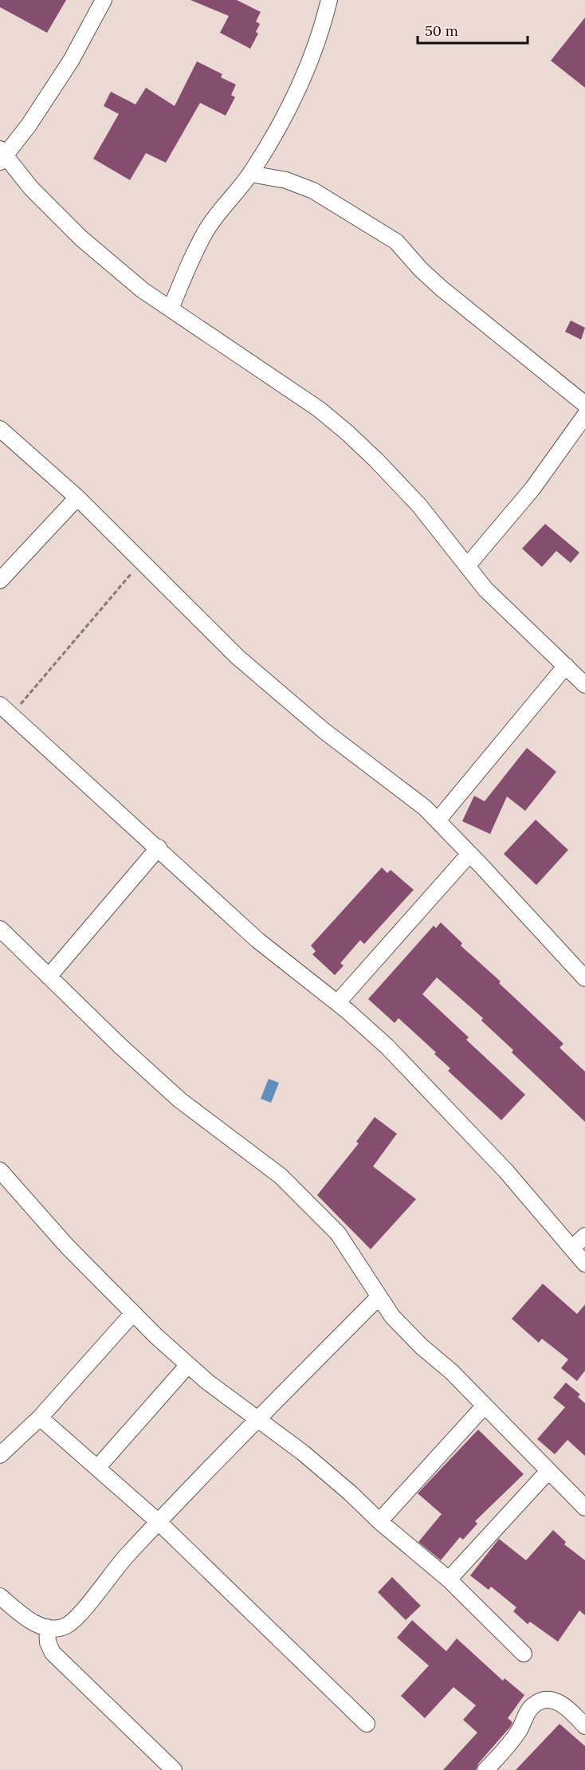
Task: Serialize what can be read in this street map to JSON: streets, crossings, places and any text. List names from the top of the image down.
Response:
{
  "scale_bar": "50 m"
}
